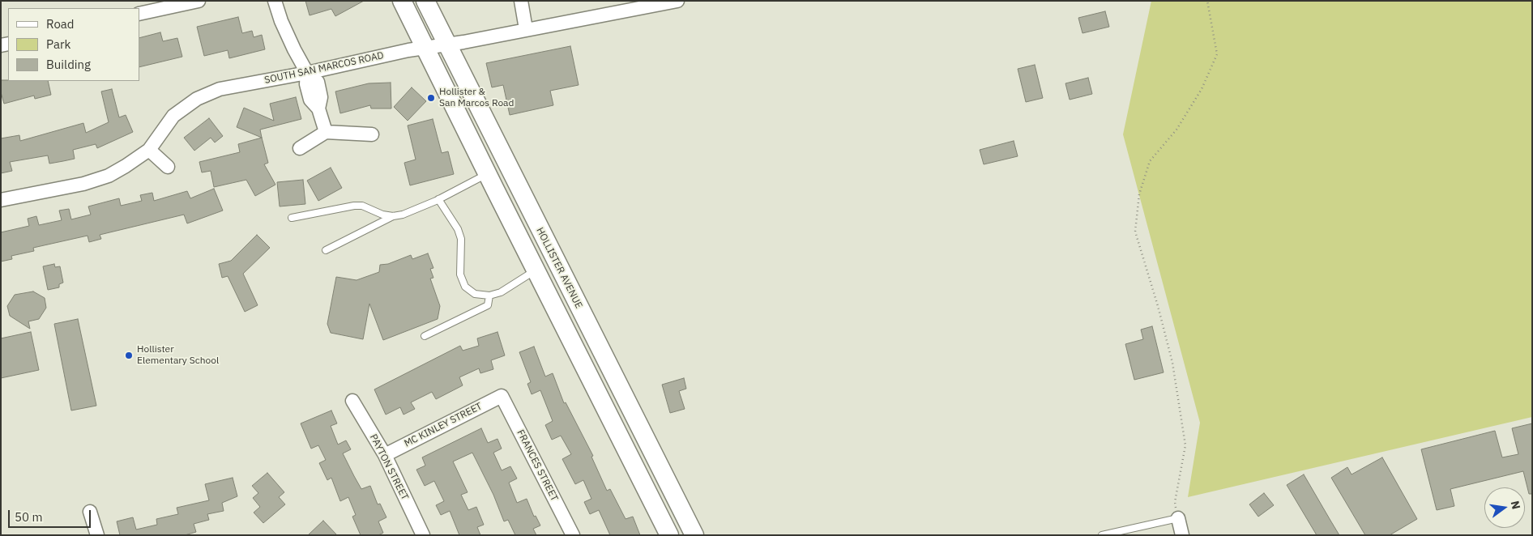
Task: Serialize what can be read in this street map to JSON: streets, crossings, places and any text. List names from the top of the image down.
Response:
{
  "streets": {
    "main road": ["HOLLISTER AVENUE"],
    "street": [
      "SOUTH SAN MARCOS ROAD",
      "MC KINLEY STREET",
      "FRANCES STREET",
      "PAYTON STREET"
    ]
  },
  "crossings": [
    ["SOUTH SAN MARCOS ROAD", "HOLLISTER AVENUE"],
    ["MC KINLEY STREET", "FRANCES STREET"],
    ["MC KINLEY STREET", "PAYTON STREET"]
  ],
  "places": ["Hollister & San Marcos Road", "Hollister Elementary School"],
  "legend": ["Road", "Park", "Building"],
  "scale_bar": "50 m",
  "north": "right"
}
